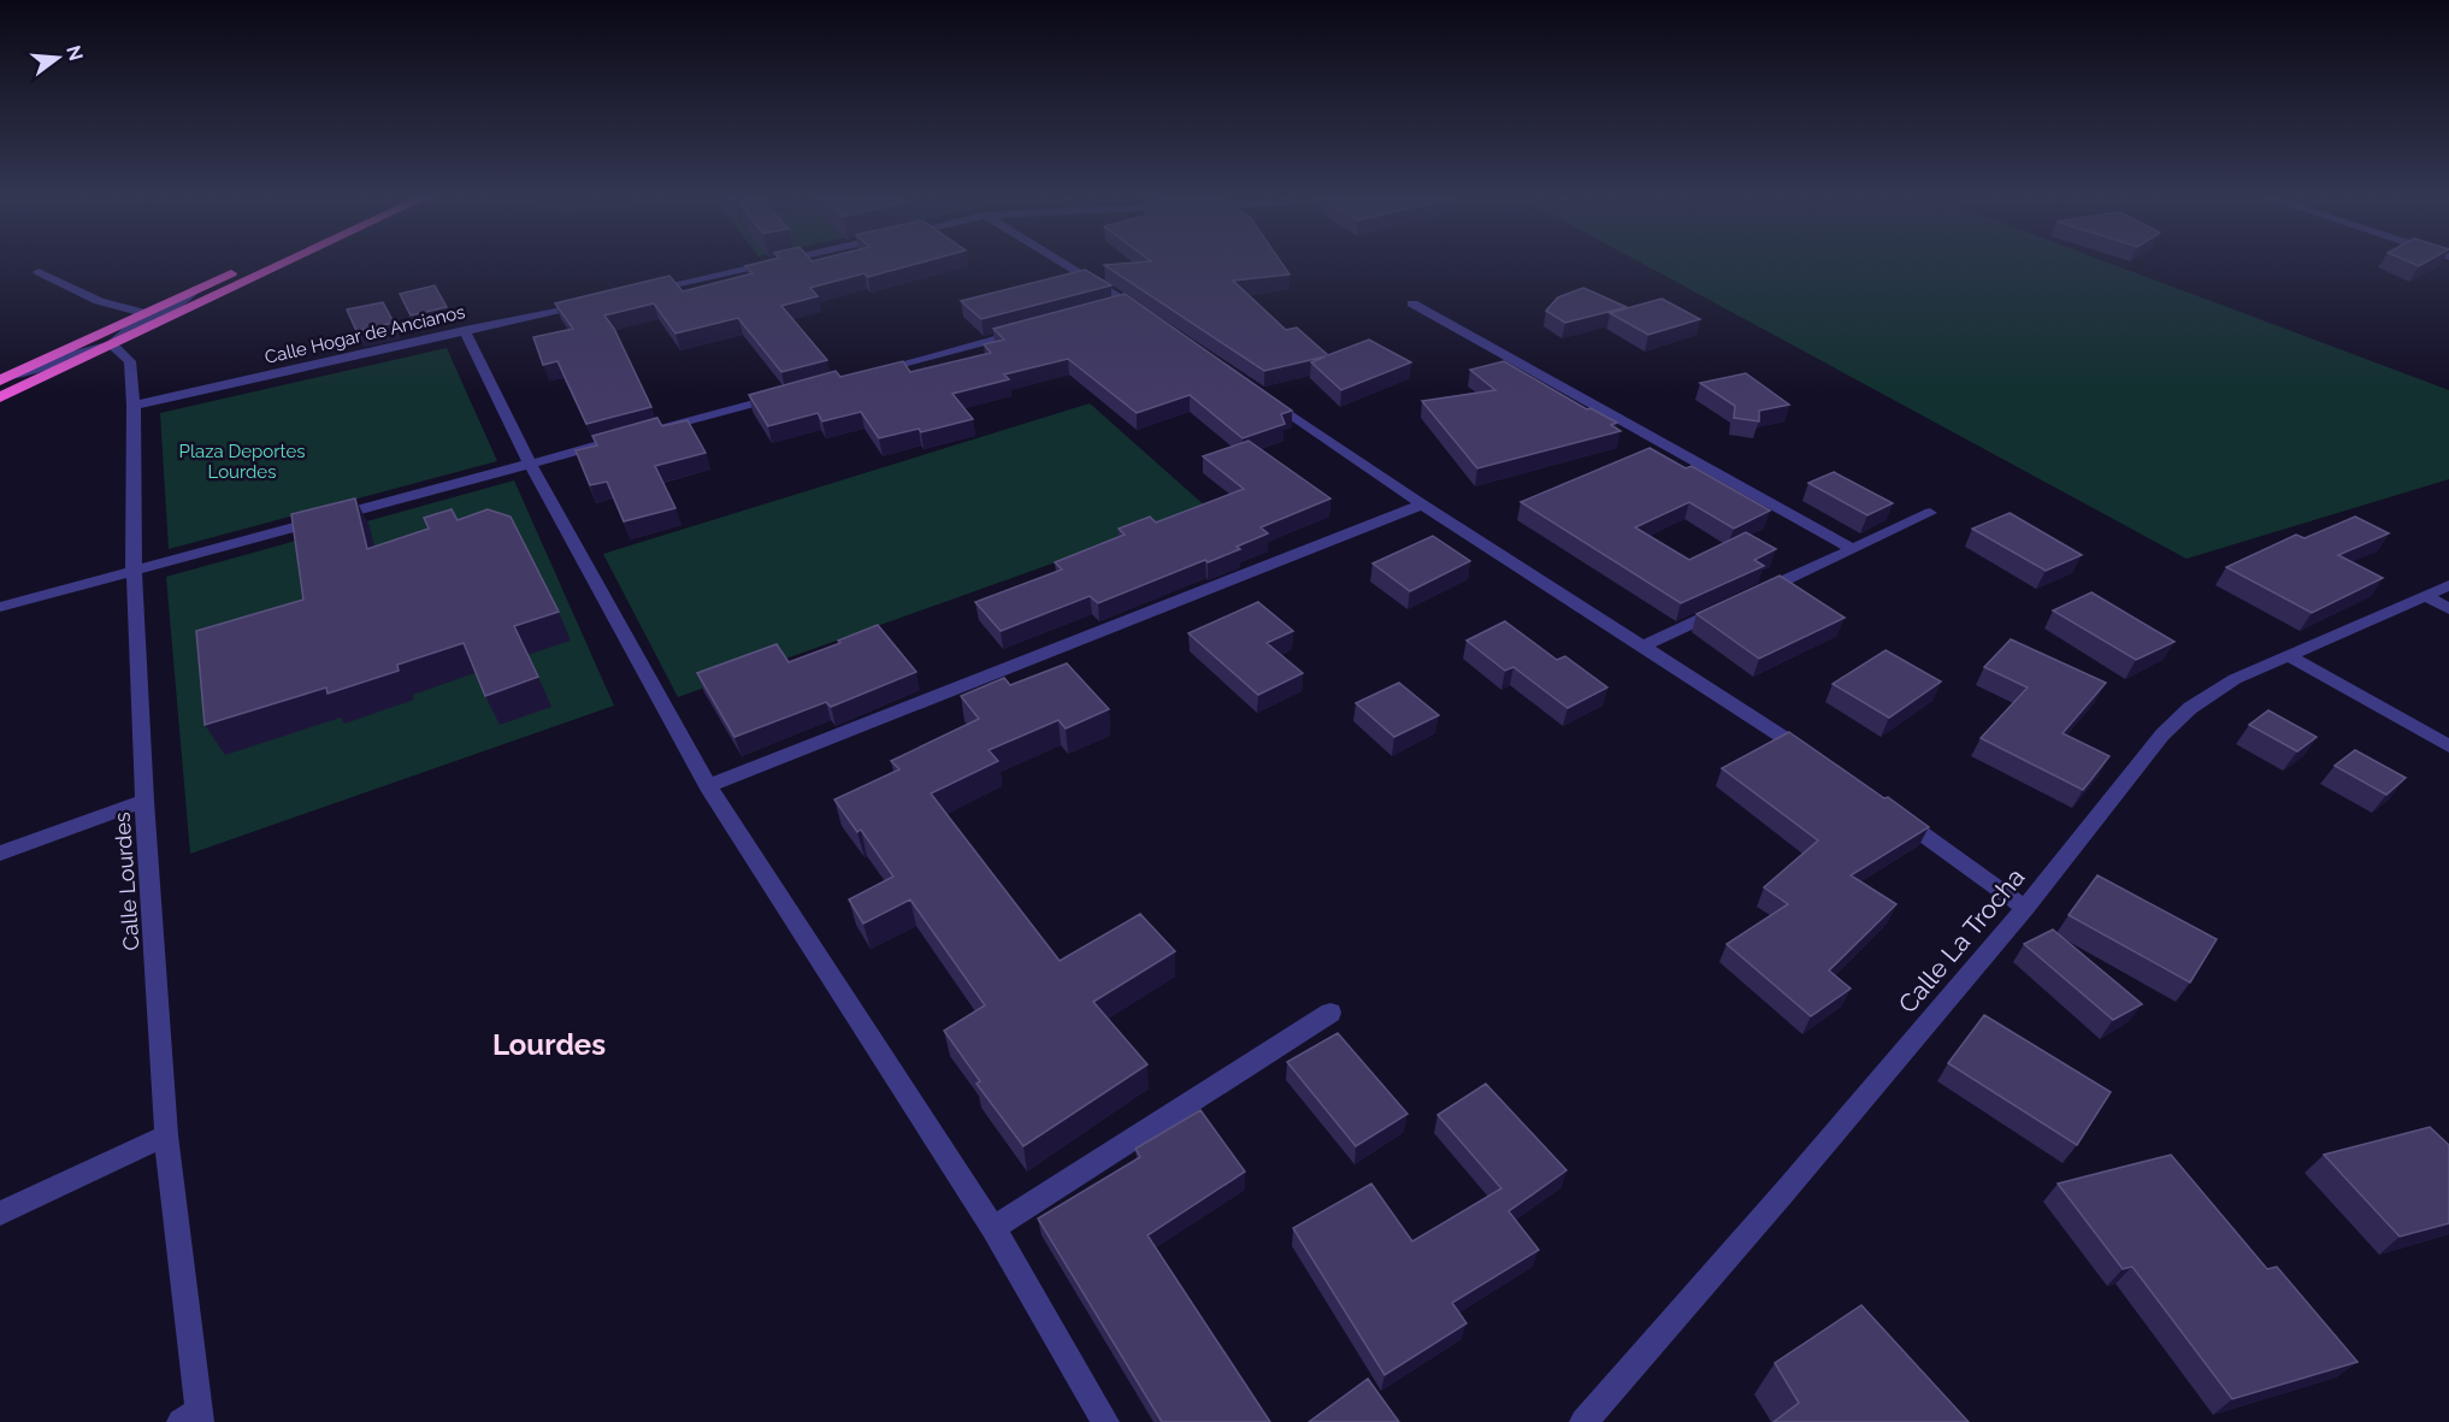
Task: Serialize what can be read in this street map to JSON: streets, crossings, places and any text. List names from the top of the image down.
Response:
{
  "streets": {
    "street": ["Calle Hogar de Ancianos", "Calle Lourdes", "Calle La Trocha"]
  },
  "crossings": [
    ["Calle Hogar de Ancianos", "Calle Lourdes"]
  ],
  "districts": ["Lourdes"],
  "parks": ["Plaza Deportes Lourdes"],
  "north": "right"
}
